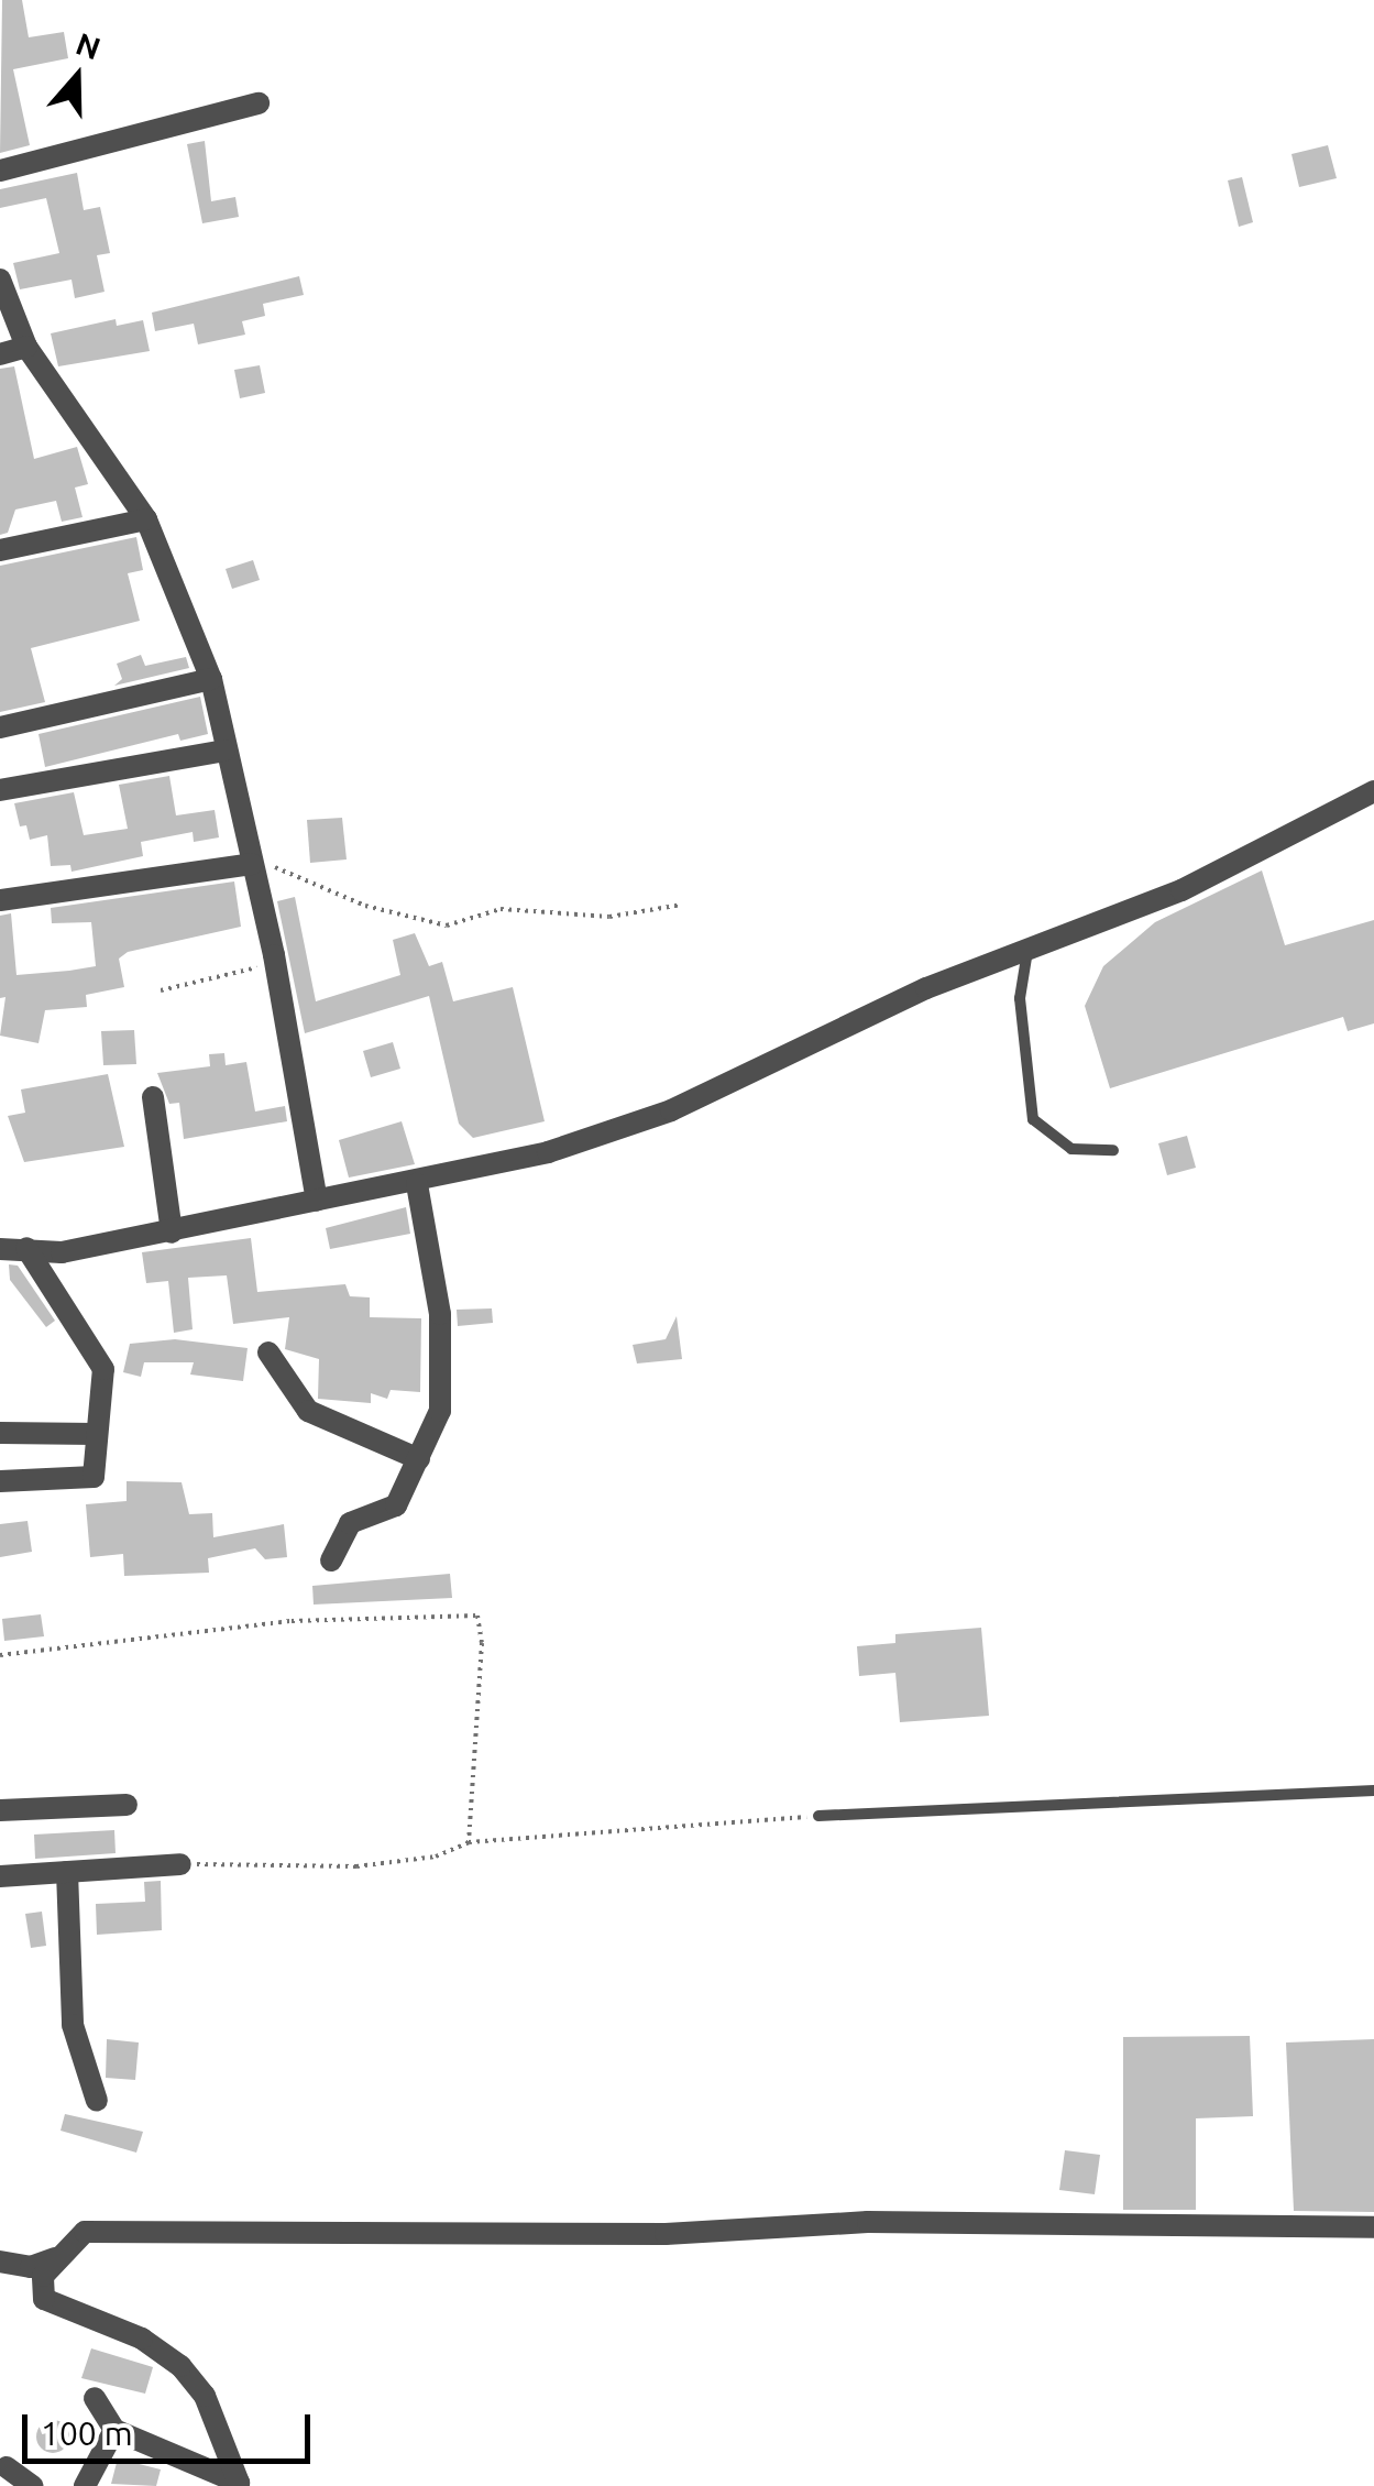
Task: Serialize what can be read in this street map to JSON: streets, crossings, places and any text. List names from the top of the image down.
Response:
{
  "scale_bar": "100 m",
  "north": "top"
}
